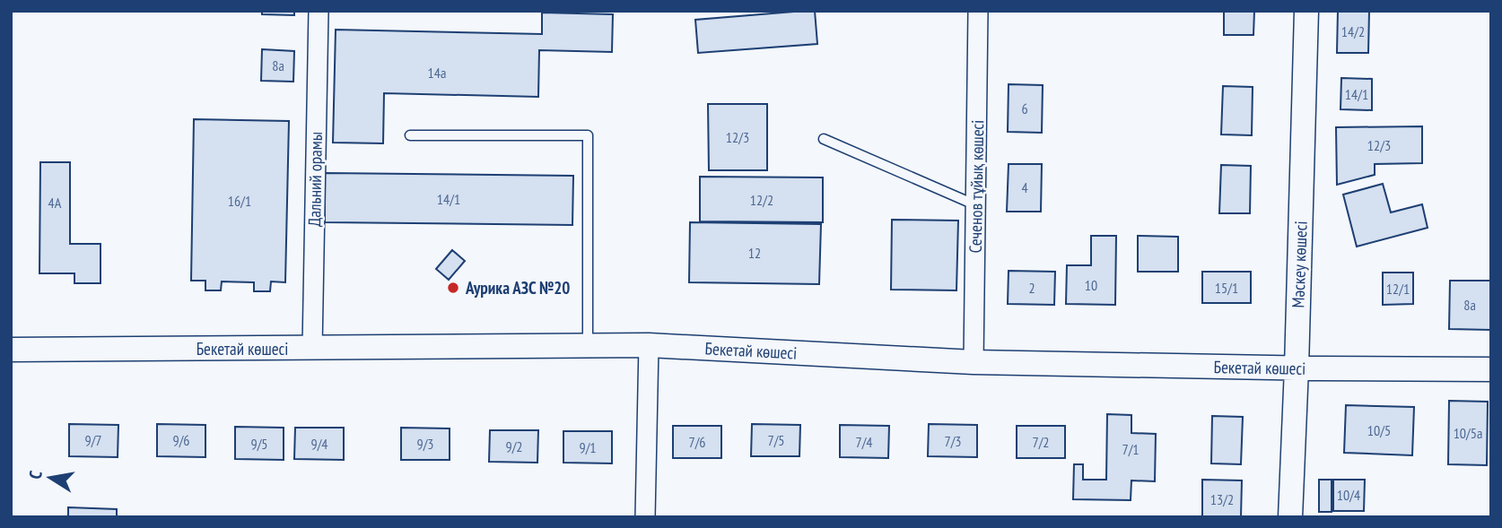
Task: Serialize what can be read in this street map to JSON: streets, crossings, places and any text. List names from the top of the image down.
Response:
{
  "streets": {
    "street": [
      "Дальний орамы",
      "Сеченов тұйық көшесі",
      "Мәскеу көшесі",
      "Бекетай көшесі"
    ]
  },
  "crossings": [
    ["Дальний орамы", "Бекетай көшесі"],
    ["Сеченов тұйық көшесі", "Бекетай көшесі"],
    ["Мәскеу көшесі", "Бекетай көшесі"]
  ],
  "places": ["Аурика АЗС №20"],
  "house_numbers": [
    "14/2",
    "8а",
    "14а",
    "14/1",
    "6",
    "12/3",
    "12/3",
    "4",
    "14/1",
    "12/2",
    "16/1",
    "4А",
    "12",
    "10",
    "2",
    "15/1",
    "12/1",
    "8а",
    "10/5",
    "10/5а",
    "9/7",
    "9/6",
    "7/5",
    "7/3",
    "7/6",
    "7/4",
    "7/2",
    "9/5",
    "9/4",
    "9/3",
    "9/2",
    "9/1",
    "7/1",
    "10/4",
    "13/2"
  ],
  "north": "left"
}
